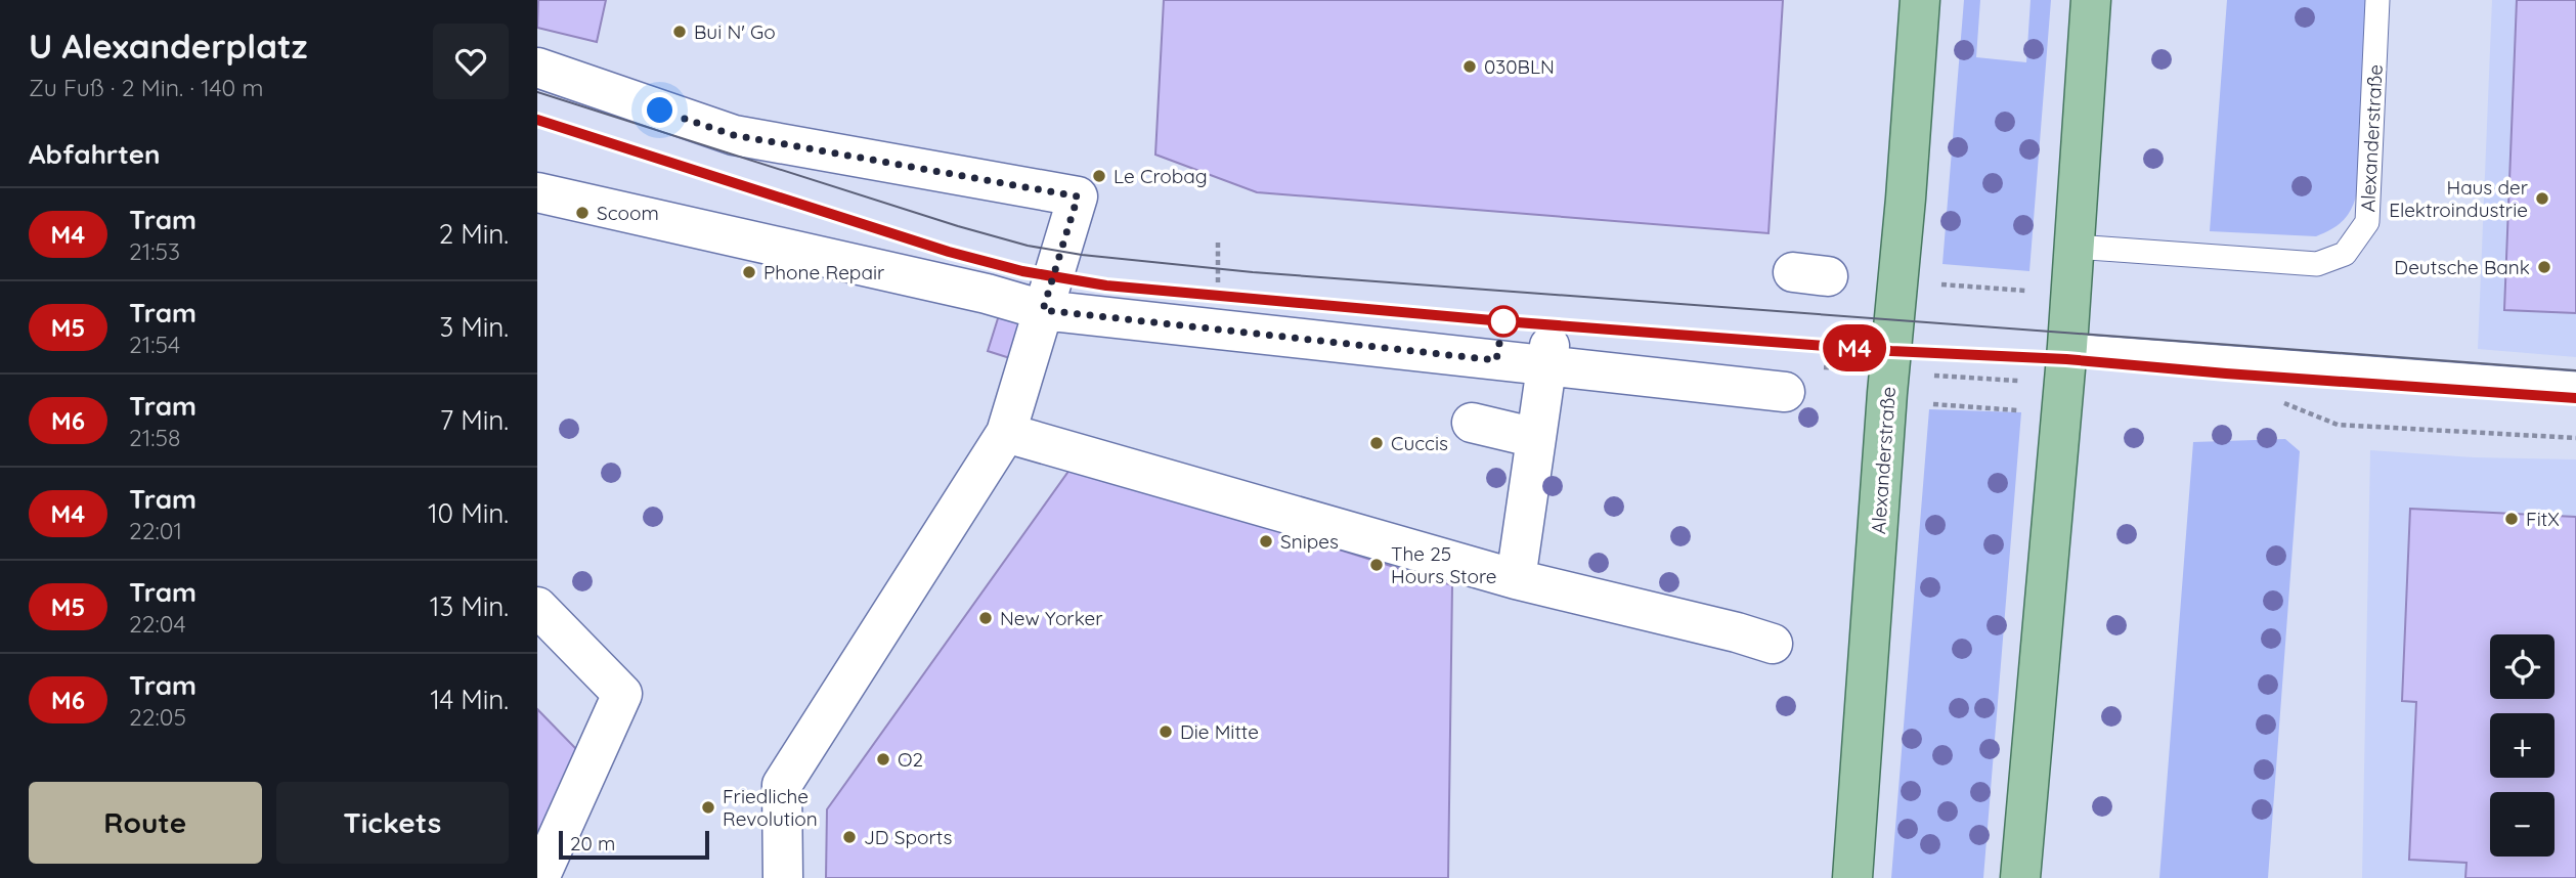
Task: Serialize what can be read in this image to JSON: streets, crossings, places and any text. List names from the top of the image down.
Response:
{
  "streets": {
    "main road": ["Alexanderstraße"]
  },
  "places": [
    "Bui N' Go",
    "030BLN",
    "Le Crobag",
    "Haus der Elektroindustrie",
    "Scoom",
    "Deutsche Bank",
    "Phone Repair",
    "Cuccis",
    "FitX",
    "Snipes",
    "The 25 Hours Store",
    "New Yorker",
    "Die Mitte",
    "O2",
    "Friedliche Revolution",
    "JD Sports"
  ],
  "lines": ["tram line M4"],
  "scale_bar": "20 m",
  "page": {
    "heading": [
      ["U Alexanderplatz", "Zu Fuß · 2 Min. · 140 m"],
      "Abfahrten"
    ],
    "on_map": "M4",
    "list": [
      {
        "mark": "M4",
        "name": "Tram",
        "note": "21:53",
        "value": "2 Min."
      },
      {
        "mark": "M5",
        "name": "Tram",
        "note": "21:54",
        "value": "3 Min."
      },
      {
        "mark": "M6",
        "name": "Tram",
        "note": "21:58",
        "value": "7 Min."
      },
      {
        "mark": "M4",
        "name": "Tram",
        "note": "22:01",
        "value": "10 Min."
      },
      {
        "mark": "M5",
        "name": "Tram",
        "note": "22:04",
        "value": "13 Min."
      },
      {
        "mark": "M6",
        "name": "Tram",
        "note": "22:05",
        "value": "14 Min."
      }
    ],
    "map_buttons": ["+", "−"],
    "buttons": ["Route", "Tickets"],
    "scale": "20 m"
  }
}
